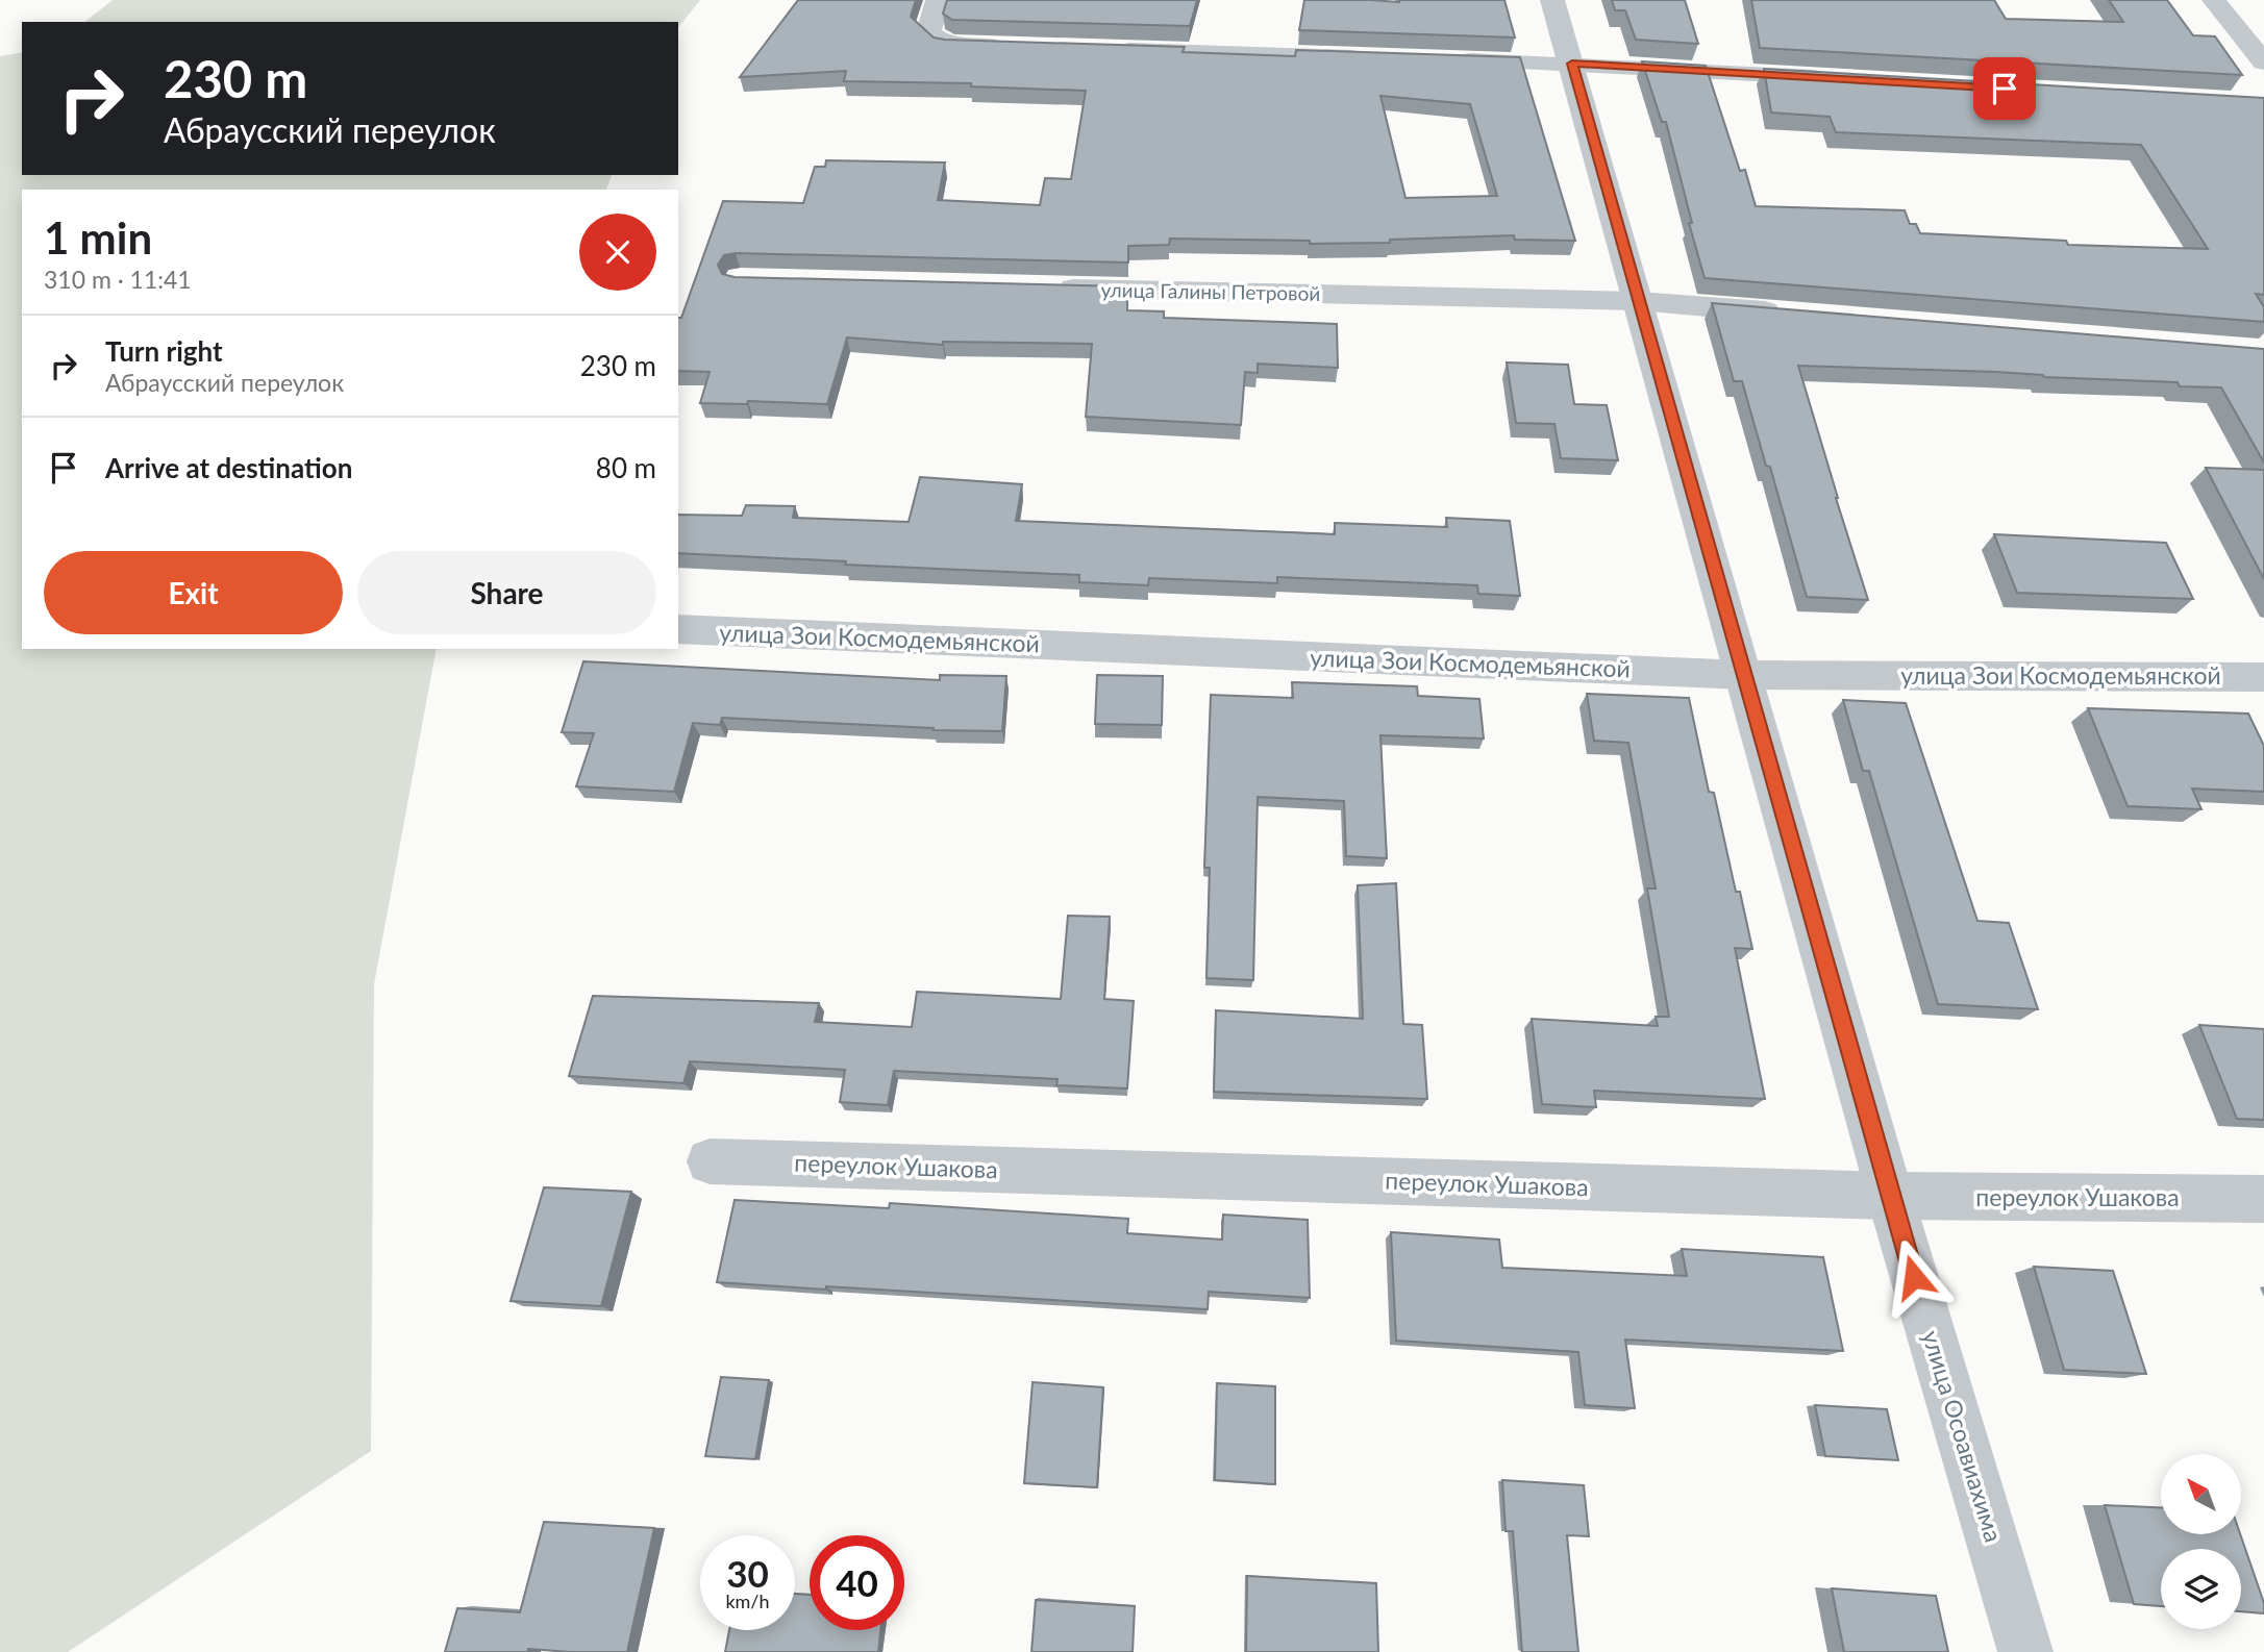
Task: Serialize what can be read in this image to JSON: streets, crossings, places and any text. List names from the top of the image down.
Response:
{
  "streets": {
    "street": [
      "улица Галины Петровой",
      "улица Зои Космодемьянской",
      "переулок Ушакова",
      "улица Осоавиахима"
    ]
  },
  "crossings": [
    ["улица Галины Петровой", "улица Осоавиахима"],
    ["улица Зои Космодемьянской", "улица Осоавиахима"],
    ["переулок Ушакова", "улица Осоавиахима"]
  ],
  "north": "top left",
  "page": {
    "turn": ["230 m", "Абраусский переулок"],
    "heading": ["1 min", "310 m · 11:41"],
    "list": [
      {
        "name": "Turn right",
        "note": "Абраусский переулок",
        "value": "230 m"
      },
      {
        "name": "Arrive at destination",
        "value": "80 m"
      }
    ],
    "buttons": ["Exit", "Share"],
    "speed": "30 km/h",
    "limit": "40"
  }
}
